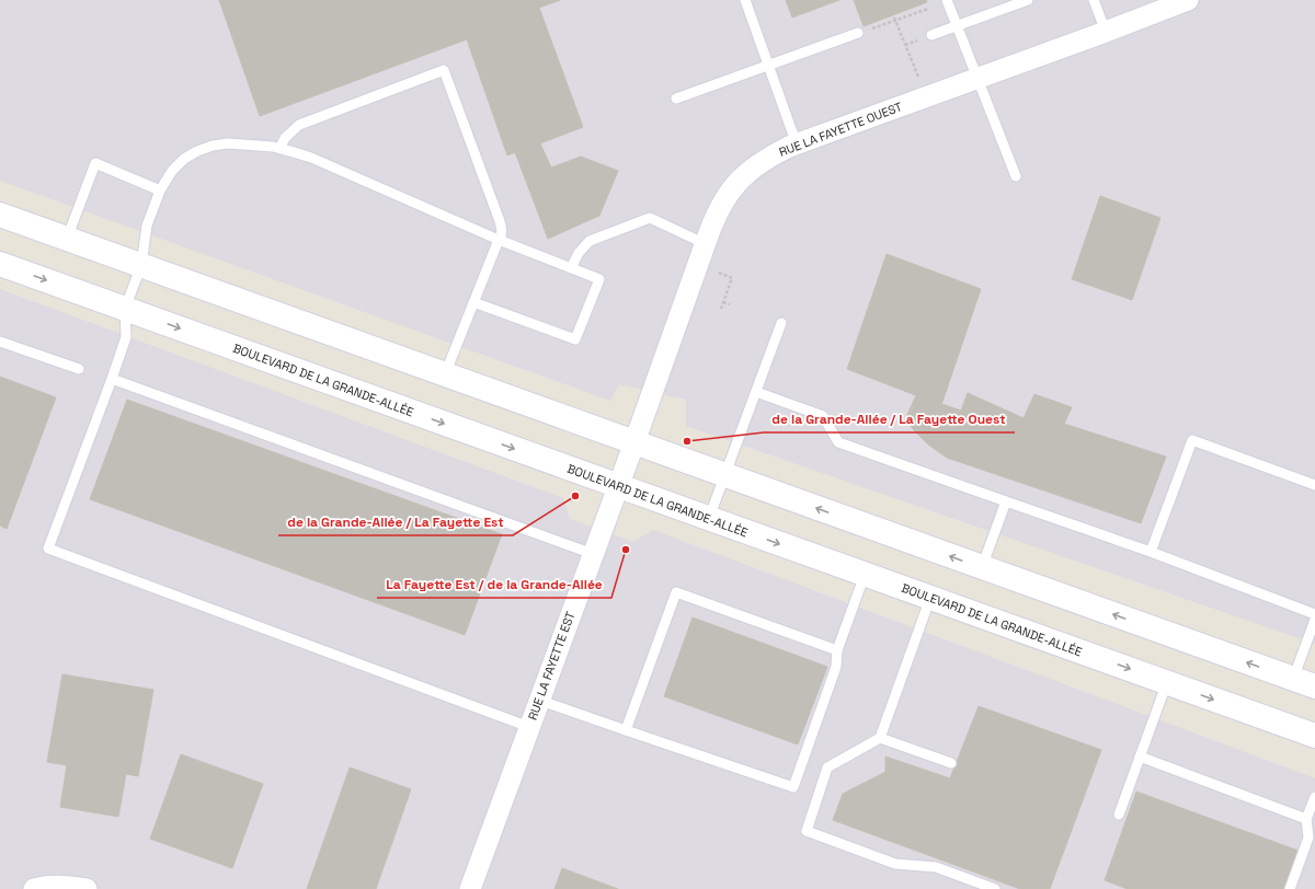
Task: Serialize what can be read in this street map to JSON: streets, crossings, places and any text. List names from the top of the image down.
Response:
{
  "streets": {
    "street": ["RUE LA FAYETTE OUEST", "BOULEVARD DE LA GRANDE-ALLÉE", "RUE LA FAYETTE EST"]
  },
  "crossings": [
    ["RUE LA FAYETTE OUEST", "RUE LA FAYETTE EST"],
    ["BOULEVARD DE LA GRANDE-ALLÉE", "RUE LA FAYETTE EST"]
  ],
  "places": ["de la Grande-Allée / La Fayette Ouest", "de la Grande-Allée / La Fayette Est", "La Fayette Est / de la Grande-Allée"]
}
